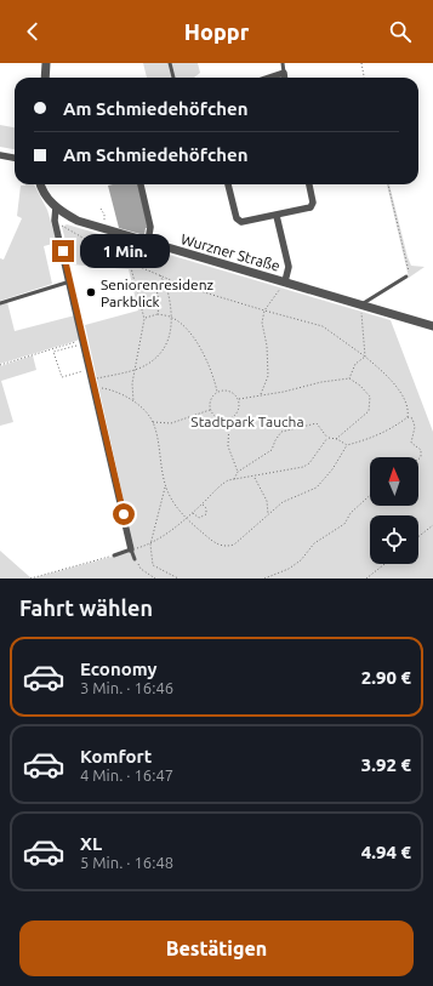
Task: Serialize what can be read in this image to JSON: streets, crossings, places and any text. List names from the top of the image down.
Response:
{
  "streets": {
    "street": ["Wurzner Straße"]
  },
  "parks": ["Stadtpark Taucha"],
  "places": ["Seniorenresidenz Parkblick"],
  "north": "top",
  "page": {
    "header": "Hoppr",
    "banner": ["Am Schmiedehöfchen", "Am Schmiedehöfchen"],
    "bubble": "1 Min.",
    "heading": "Fahrt wählen",
    "list": [
      {
        "name": "Economy",
        "note": "3 Min. · 16:46",
        "value": "2.90 €"
      },
      {
        "name": "Komfort",
        "note": "4 Min. · 16:47",
        "value": "3.92 €"
      },
      {
        "name": "XL",
        "note": "5 Min. · 16:48",
        "value": "4.94 €"
      }
    ],
    "buttons": "Bestätigen"
  }
}
